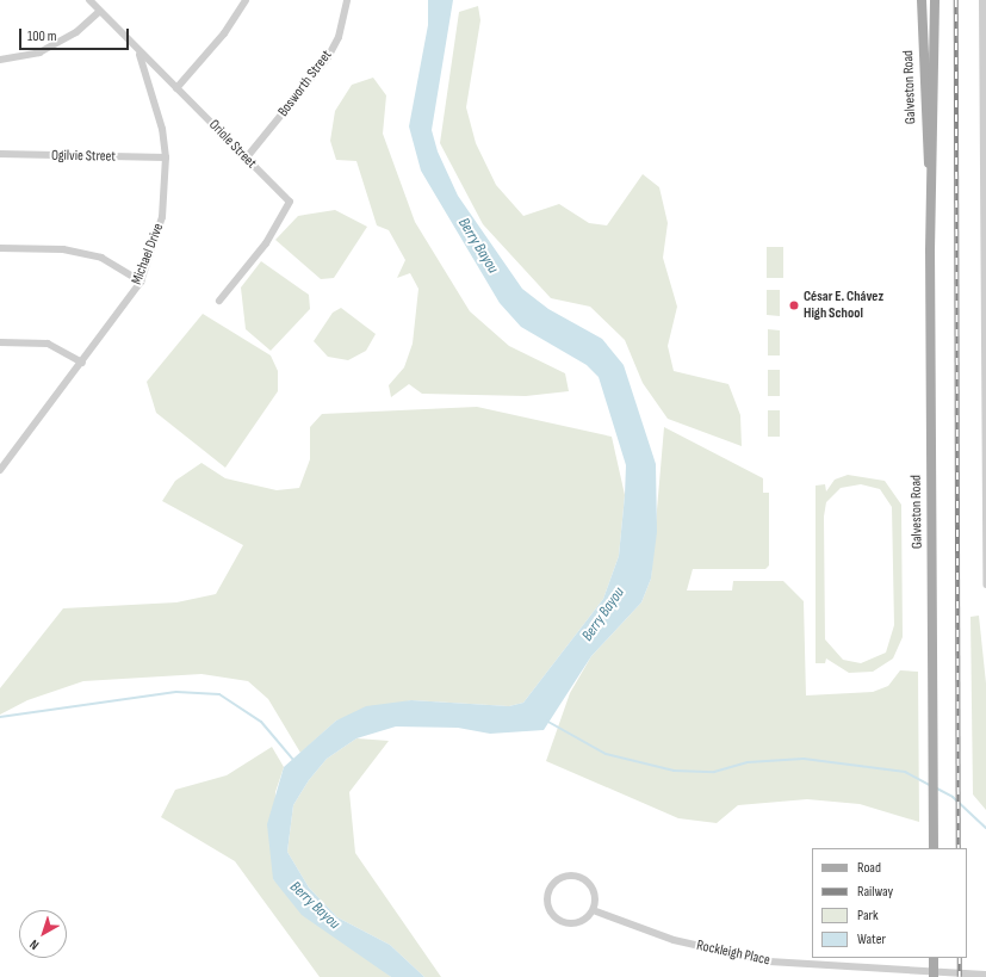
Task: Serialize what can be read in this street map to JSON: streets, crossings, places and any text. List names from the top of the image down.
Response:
{
  "streets": {
    "main road": ["Galveston Road"],
    "street": [
      "Bosworth Street",
      "Oriole Street",
      "Ogilvie Street",
      "Michael Drive",
      "Rockleigh Place"
    ]
  },
  "crossings": [
    ["Bosworth Street", "Oriole Street"],
    ["Oriole Street", "Michael Drive"],
    ["Ogilvie Street", "Michael Drive"]
  ],
  "water": ["Berry Bayou"],
  "places": ["César E. Chávez High School"],
  "legend": [
    "Road",
    "Railway",
    "Park",
    "Water"
  ],
  "scale_bar": "100 m",
  "north": "bottom left"
}
